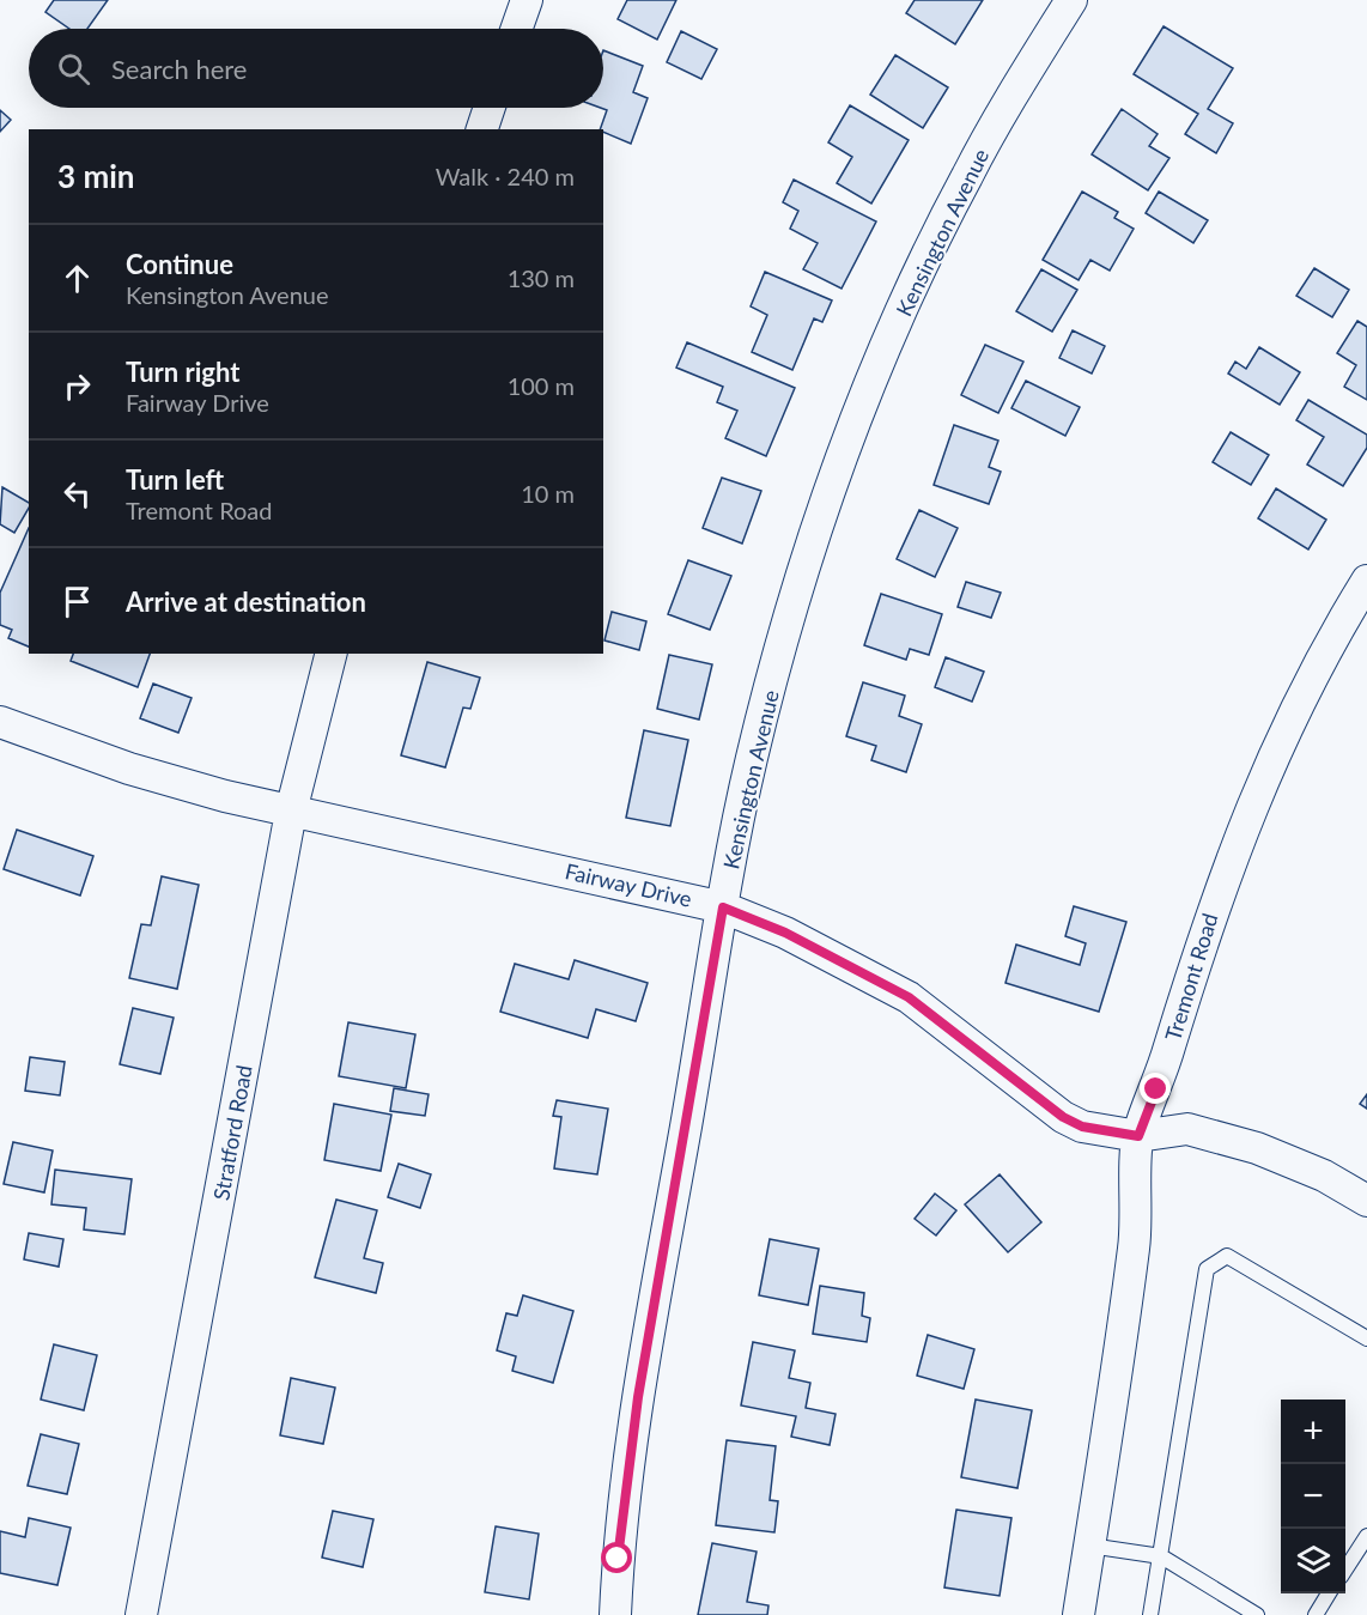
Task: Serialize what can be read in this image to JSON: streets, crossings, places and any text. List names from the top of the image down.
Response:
{
  "streets": {
    "street": [
      "Kensington Avenue",
      "Fairway Drive",
      "Tremont Road",
      "Stratford Road"
    ]
  },
  "crossings": [
    ["Kensington Avenue", "Fairway Drive"],
    ["Fairway Drive", "Tremont Road"],
    ["Fairway Drive", "Stratford Road"]
  ],
  "page": {
    "search": "Search here",
    "heading": ["3 min", "Walk · 240 m"],
    "list": [
      ["Continue", "Kensington Avenue", "130 m"],
      ["Turn right", "Fairway Drive", "100 m"],
      ["Turn left", "Tremont Road", "10 m"],
      "Arrive at destination"
    ],
    "map_buttons": ["+", "−"]
  }
}
